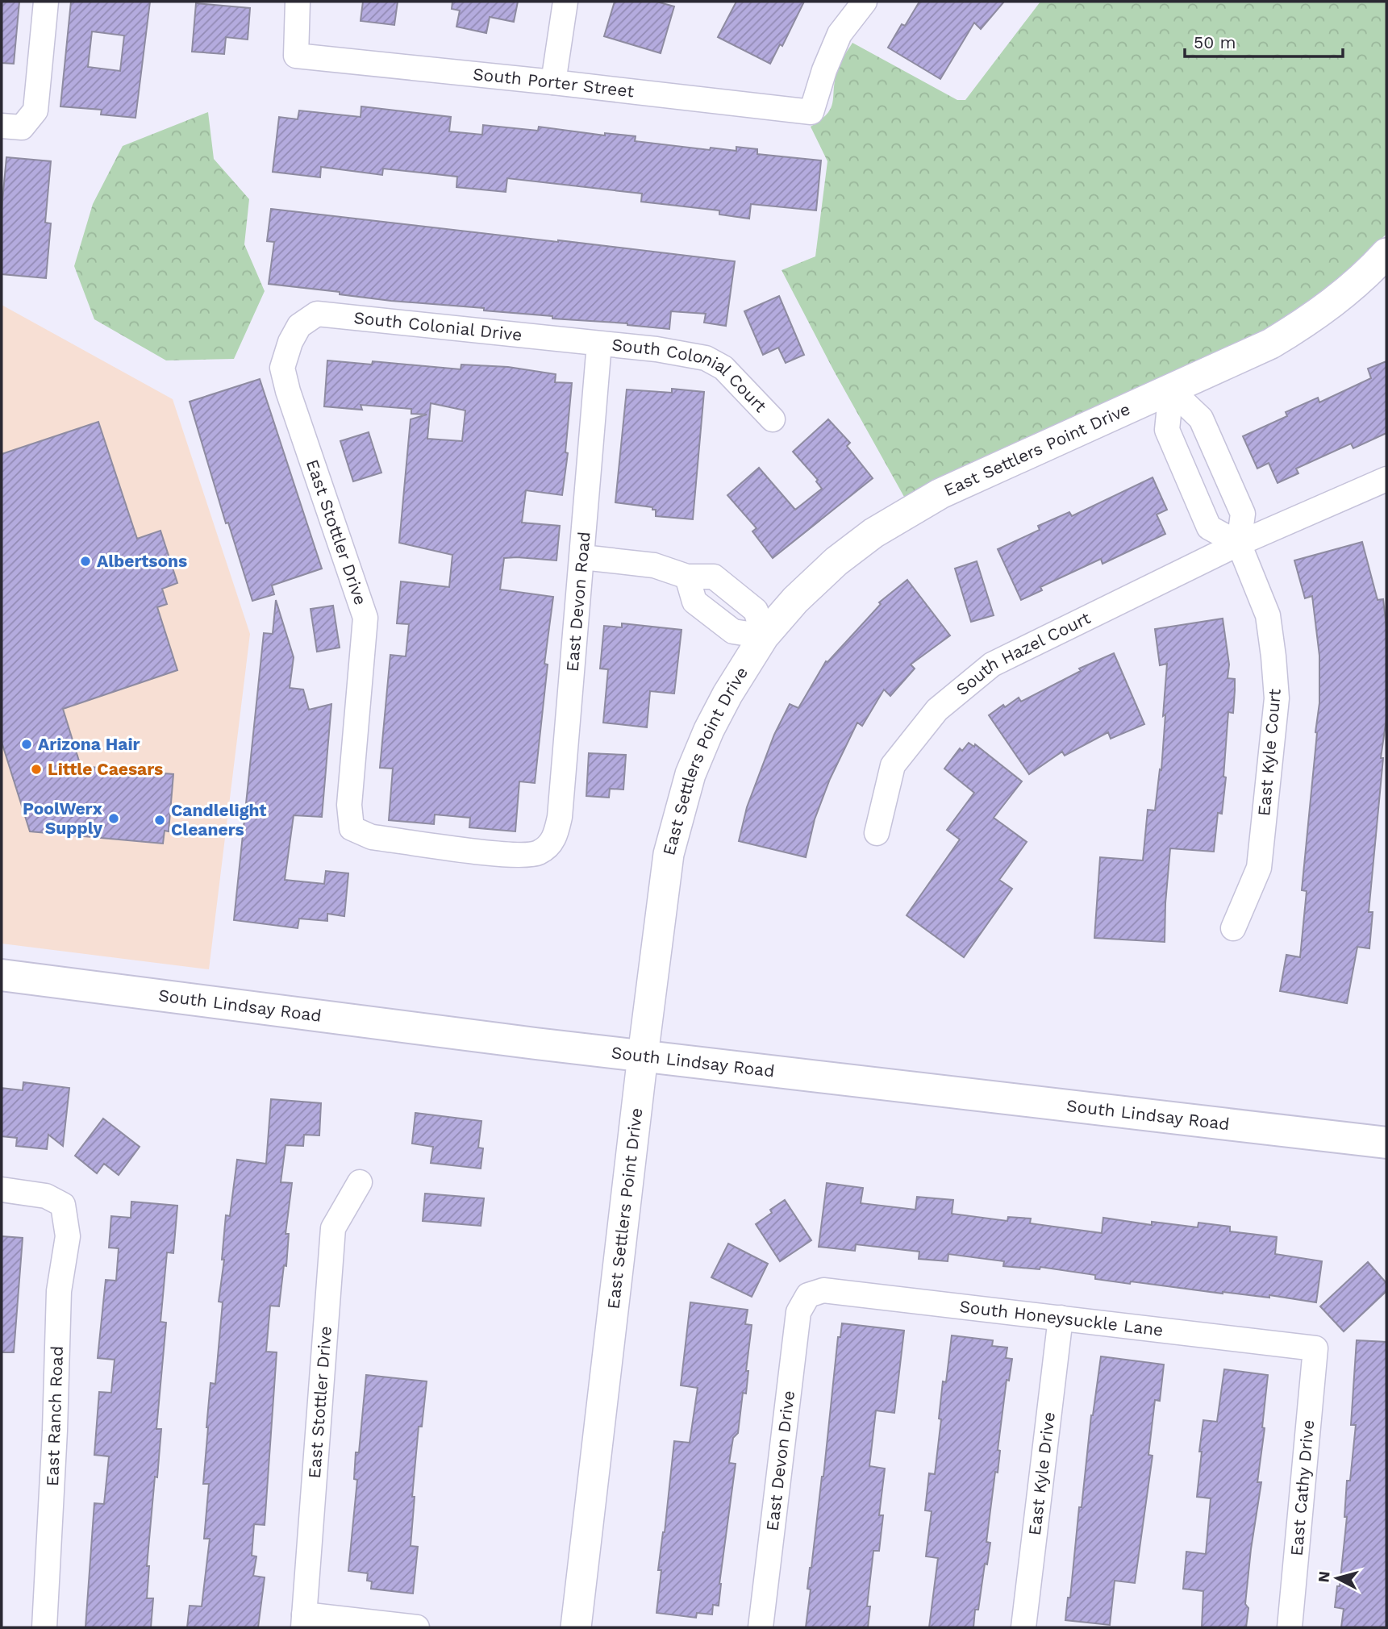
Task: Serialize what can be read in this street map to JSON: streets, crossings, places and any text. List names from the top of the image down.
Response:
{
  "streets": {
    "main road": ["South Lindsay Road"],
    "street": [
      "South Porter Street",
      "South Colonial Drive",
      "South Colonial Court",
      "East Settlers Point Drive",
      "East Stottler Drive",
      "East Devon Road",
      "South Hazel Court",
      "East Kyle Court",
      "South Honeysuckle Lane",
      "East Ranch Road",
      "East Devon Drive",
      "East Kyle Drive",
      "East Cathy Drive"
    ]
  },
  "crossings": [
    ["South Colonial Drive", "South Colonial Court"],
    ["South Colonial Drive", "East Stottler Drive"],
    ["South Colonial Drive", "East Devon Road"],
    ["South Colonial Court", "East Devon Road"],
    ["East Settlers Point Drive", "East Kyle Court"],
    ["East Settlers Point Drive", "South Lindsay Road"],
    ["East Stottler Drive", "East Devon Road"],
    ["South Hazel Court", "East Kyle Court"],
    ["South Honeysuckle Lane", "East Devon Drive"],
    ["South Honeysuckle Lane", "East Kyle Drive"],
    ["South Honeysuckle Lane", "East Cathy Drive"]
  ],
  "places": [
    "Albertsons",
    "Arizona Hair",
    "Little Caesars",
    "PoolWerx Supply",
    "Candlelight Cleaners"
  ],
  "scale_bar": "50 m",
  "north": "left"
}
